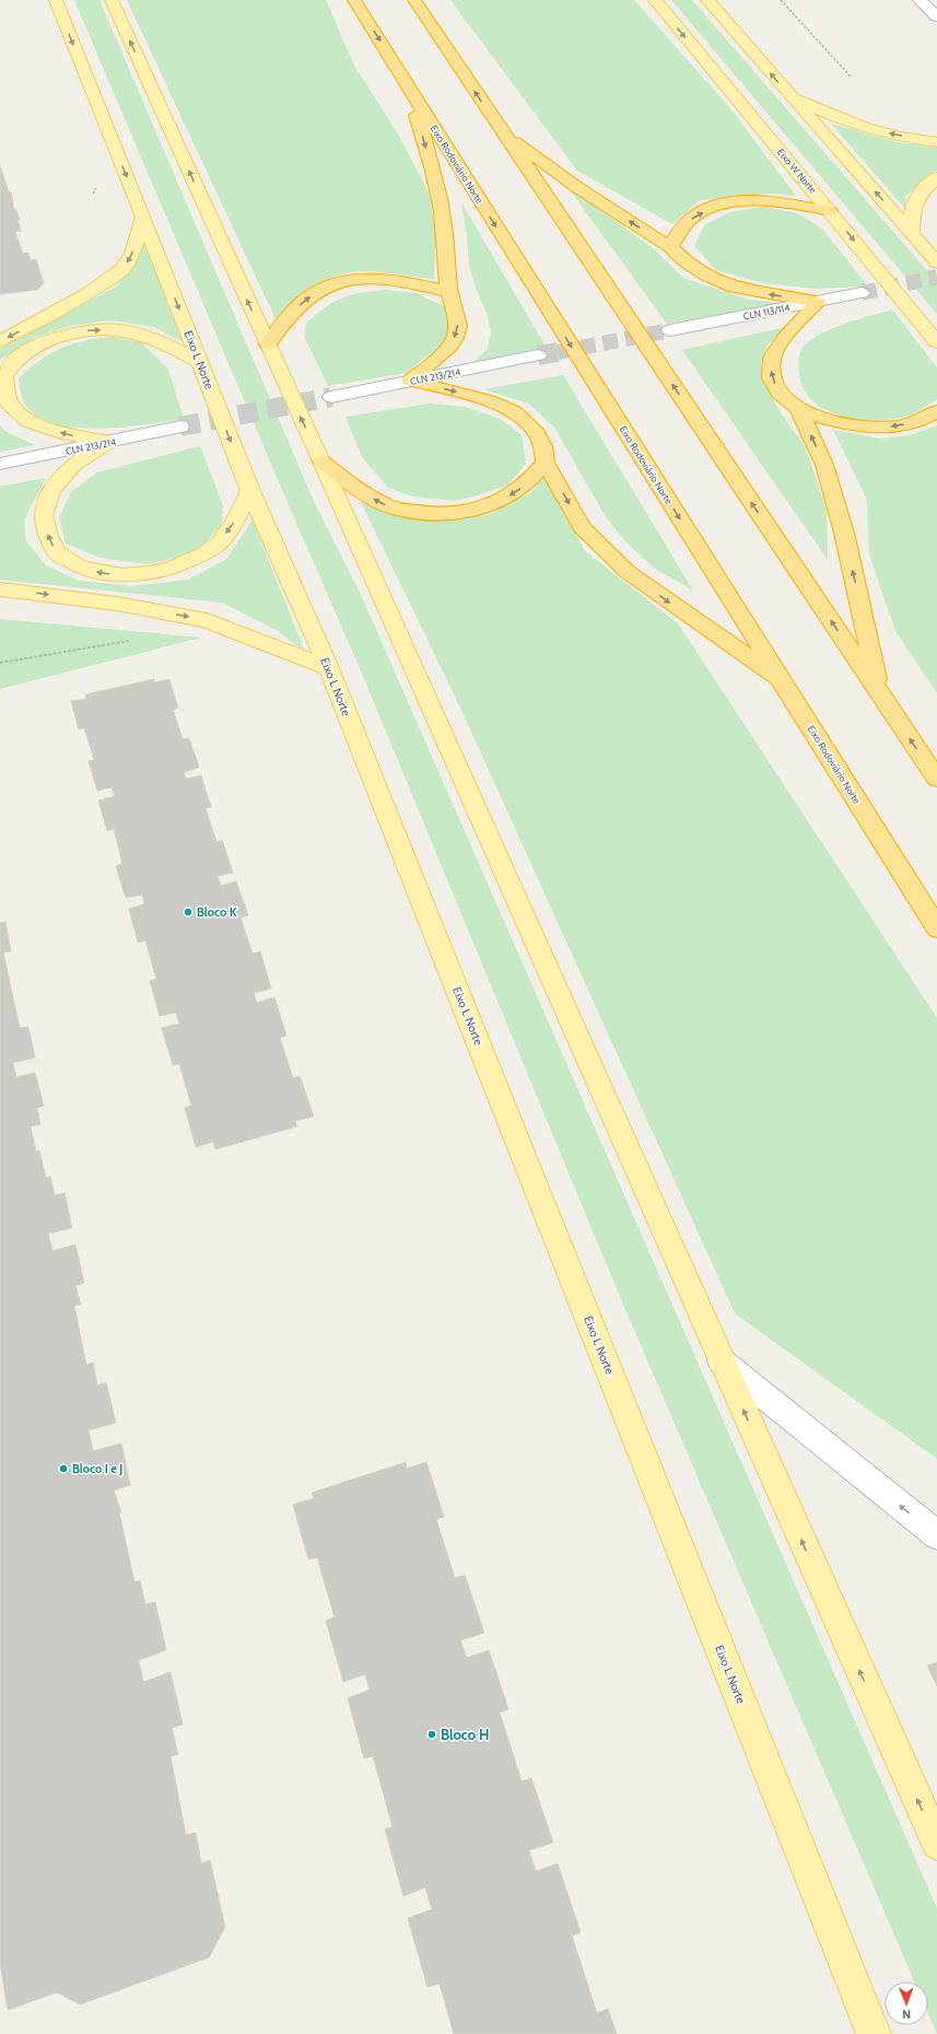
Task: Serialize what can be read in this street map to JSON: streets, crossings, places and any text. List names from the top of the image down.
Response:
{
  "streets": {
    "highway": ["Eixo Rodoviário Norte"],
    "main road": ["Eixo W Norte", "Eixo L Norte"],
    "street": ["CLN 113/114", "CLN 213/214"]
  },
  "places": ["Bloco K", "Bloco I e J", "Bloco H"],
  "north": "bottom"
}
